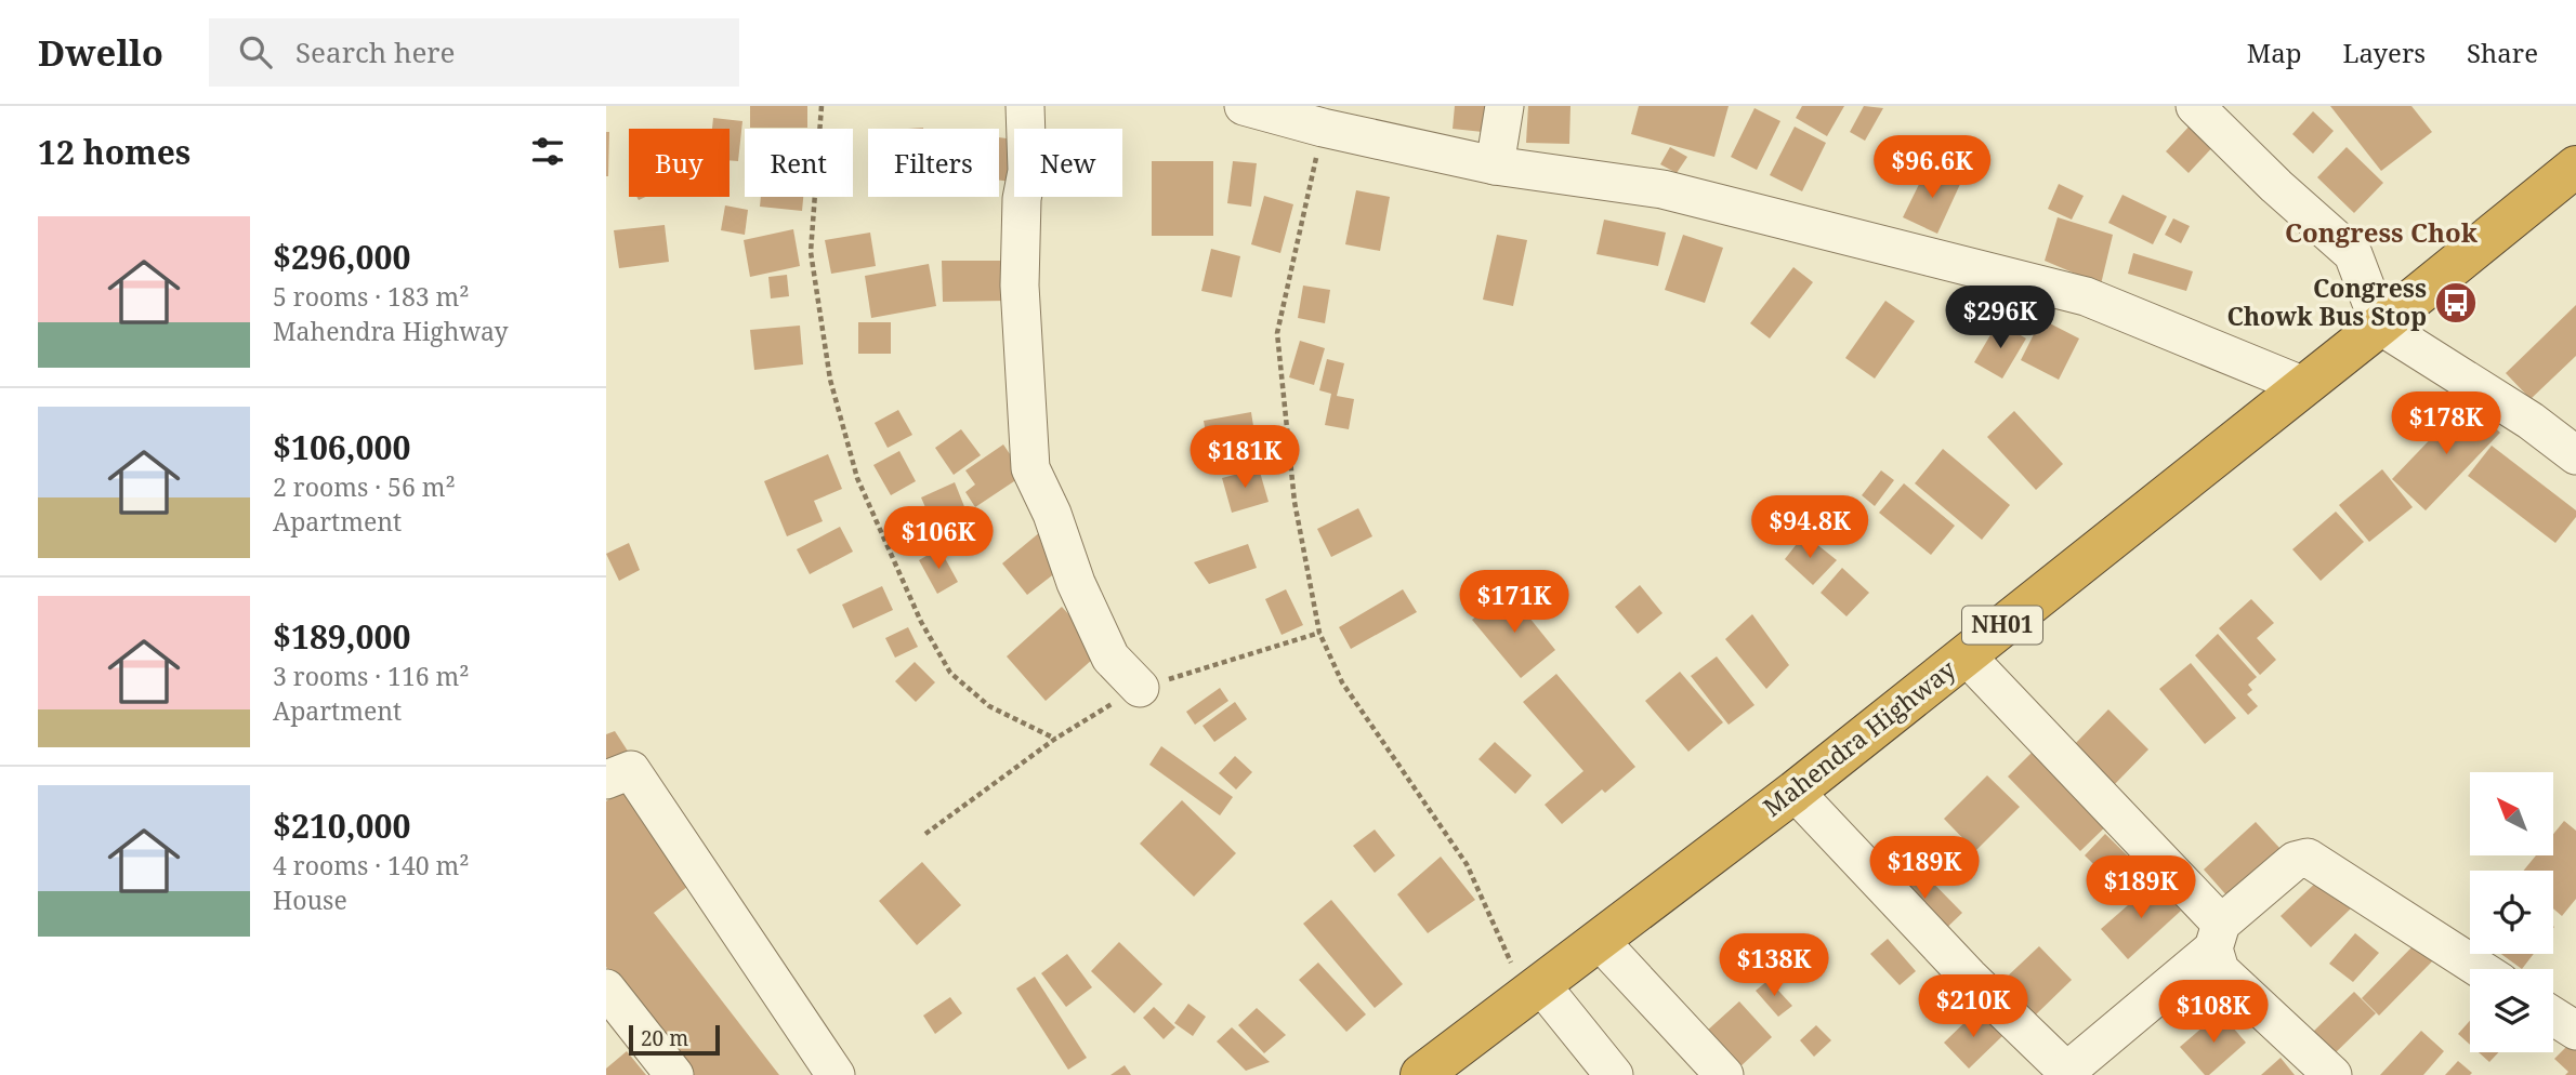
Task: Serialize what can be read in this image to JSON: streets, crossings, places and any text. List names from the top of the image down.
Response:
{
  "streets": {
    "highway": ["NH01", "Mahendra Highway"]
  },
  "districts": ["Congress Chok"],
  "places": {
    "bus stop": ["Congress Chowk Bus Stop"]
  },
  "scale_bar": "20 m",
  "north": "top left",
  "page": {
    "header": "Dwello",
    "search": "Search here",
    "nav": ["Map", "Layers", "Share"],
    "heading": "12 homes",
    "chip": [
      "Buy",
      "Rent",
      "Filters",
      "New"
    ],
    "price": [
      "$96.6K",
      "$296K",
      "$178K",
      "$181K",
      "$94.8K",
      "$106K",
      "$171K",
      "$189K",
      "$189K",
      "$138K",
      "$210K",
      "$108K"
    ],
    "list": [
      {
        "name": "$296,000",
        "note": "5 rooms · 183 m² · Mahendra Highway"
      },
      {
        "name": "$106,000",
        "note": "2 rooms · 56 m² · Apartment"
      },
      {
        "name": "$189,000",
        "note": "3 rooms · 116 m² · Apartment"
      },
      {
        "name": "$210,000",
        "note": "4 rooms · 140 m² · House"
      }
    ],
    "scale": "20 m"
  }
}
